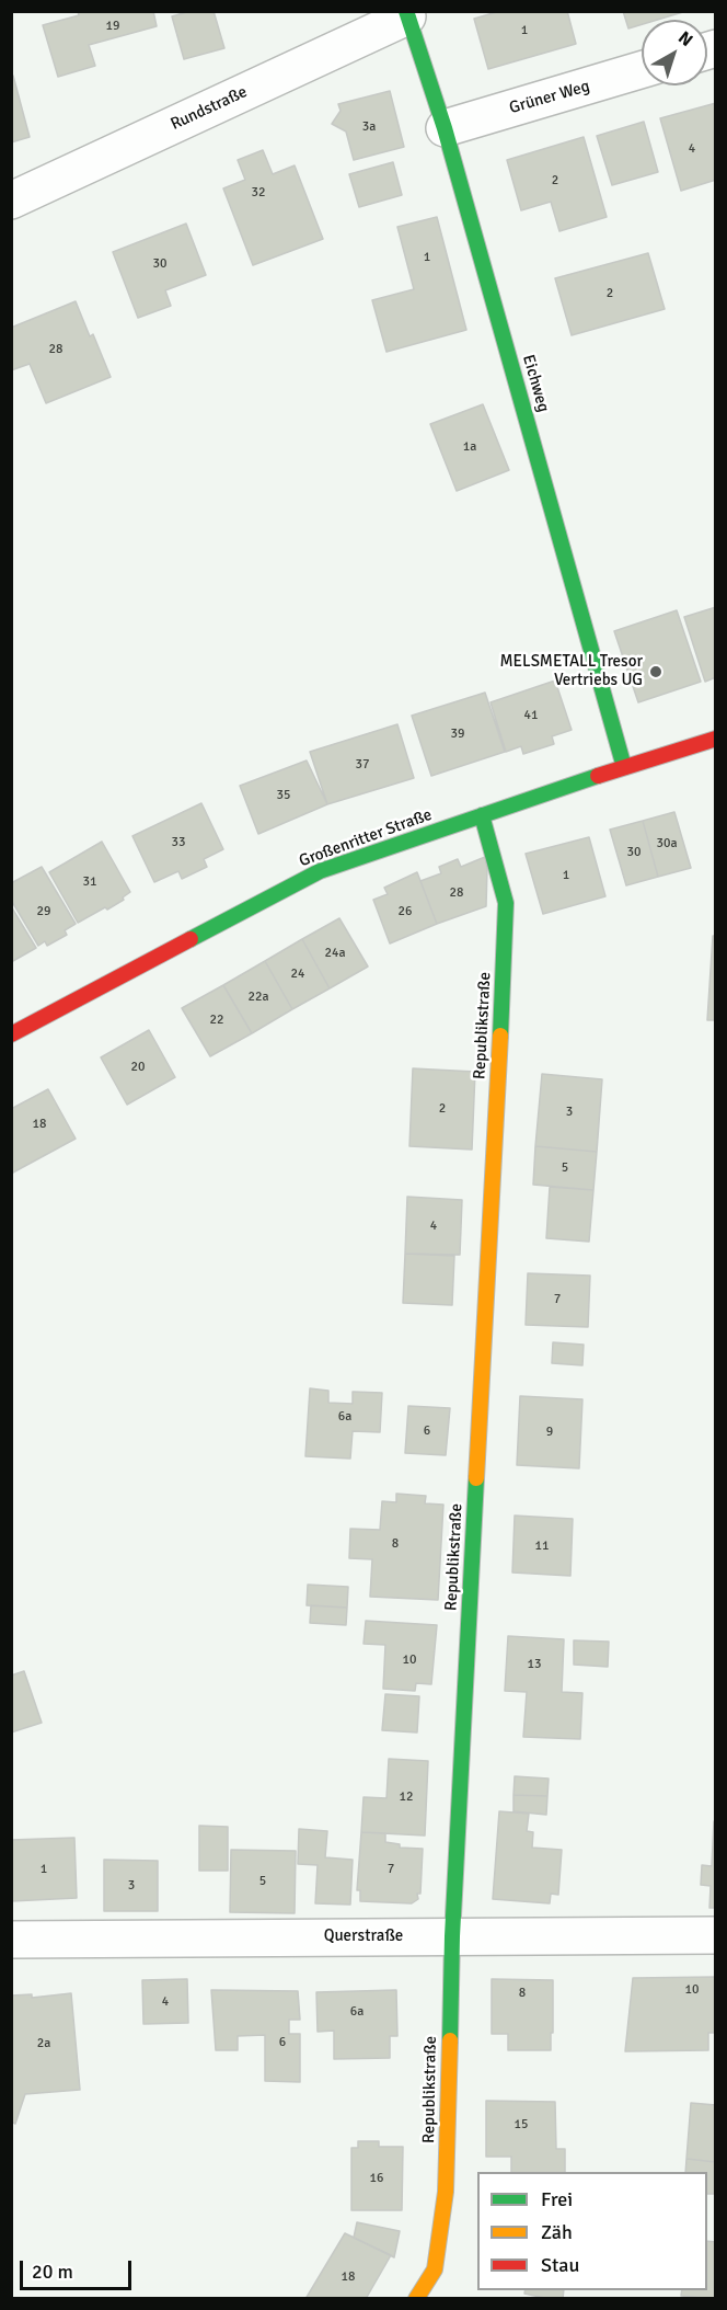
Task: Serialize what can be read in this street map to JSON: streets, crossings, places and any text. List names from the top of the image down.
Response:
{
  "streets": {
    "street": [
      "Grüner Weg",
      "Rundstraße",
      "Eichweg",
      "Großenritter Straße",
      "Republikstraße",
      "Querstraße"
    ]
  },
  "crossings": [
    ["Grüner Weg", "Eichweg"],
    ["Rundstraße", "Eichweg"],
    ["Eichweg", "Großenritter Straße"],
    ["Großenritter Straße", "Republikstraße"],
    ["Republikstraße", "Querstraße"]
  ],
  "places": ["MELSMETALL Tresor Vertriebs UG"],
  "house_numbers": [
    "19",
    "1",
    "3a",
    "4",
    "2",
    "32",
    "1",
    "30",
    "2",
    "28",
    "1a",
    "41",
    "39",
    "37",
    "35",
    "33",
    "30a",
    "30",
    "1",
    "31",
    "28",
    "29",
    "26",
    "24a",
    "24",
    "22a",
    "22",
    "20",
    "2",
    "3",
    "18",
    "5",
    "4",
    "7",
    "6a",
    "6",
    "9",
    "8",
    "11",
    "10",
    "13",
    "12",
    "1",
    "7",
    "5",
    "3",
    "10",
    "8",
    "4",
    "6a",
    "6",
    "2a",
    "15",
    "16",
    "18"
  ],
  "legend": ["Frei", "Zäh", "Stau"],
  "scale_bar": "20 m",
  "north": "top right"
}
